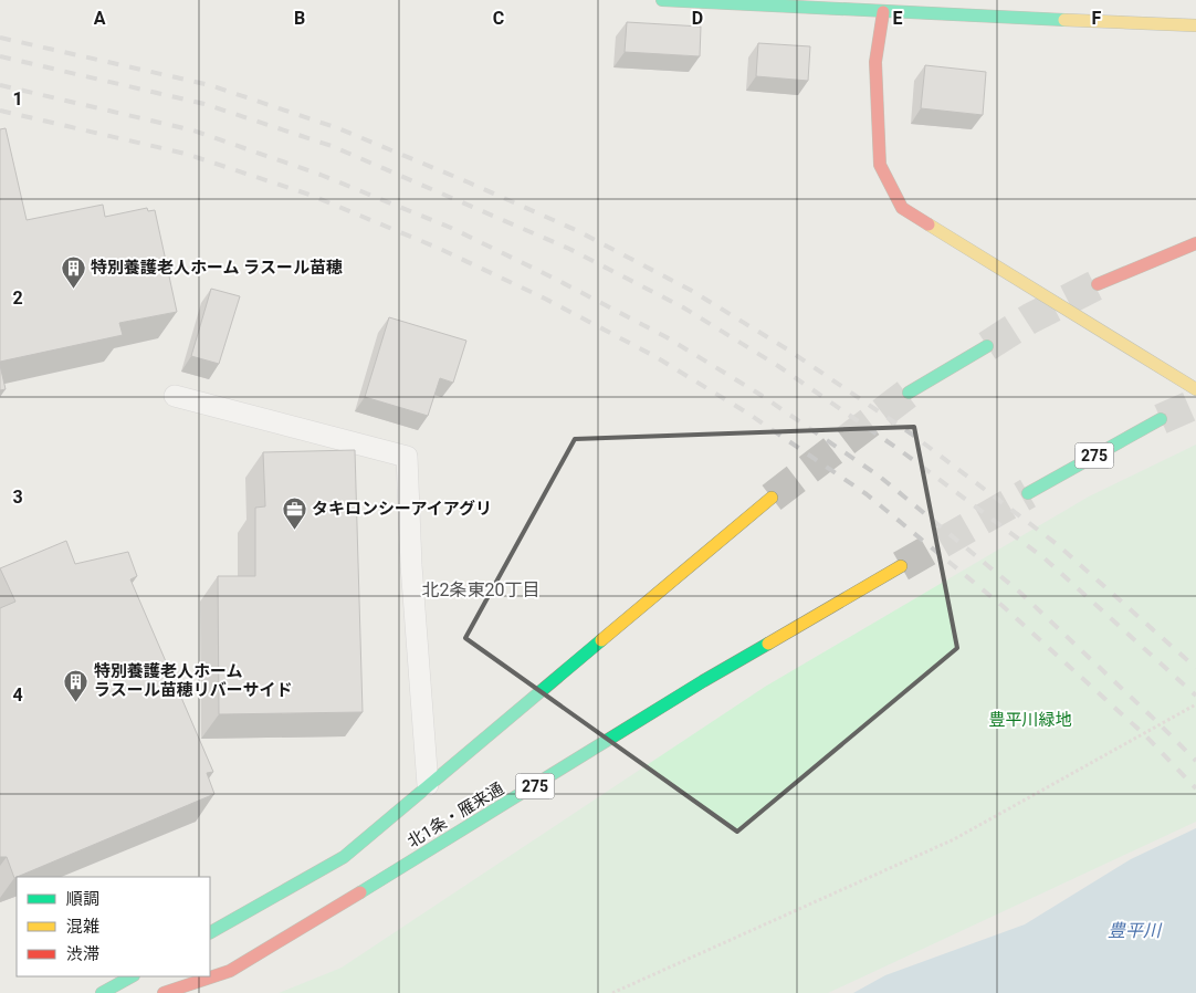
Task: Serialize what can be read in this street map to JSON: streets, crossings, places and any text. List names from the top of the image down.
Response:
{
  "streets": {
    "main road": ["275", "北1条・雁来通"]
  },
  "districts": ["北2条東20丁目"],
  "water": ["豊平川"],
  "parks": ["豊平川緑地"],
  "places": {
    "building": ["特別養護老人ホーム ラスール苗穂", "特別養護老人ホーム ラスール苗穂リバーサイド"],
    "office": ["タキロンシーアイアグリ"]
  },
  "legend": ["順調", "混雑", "渋滞"],
  "grid": {
    "columns": [
      "A",
      "B",
      "C",
      "D",
      "E",
      "F"
    ],
    "rows": [
      "1",
      "2",
      "3",
      "4"
    ]
  }
}
